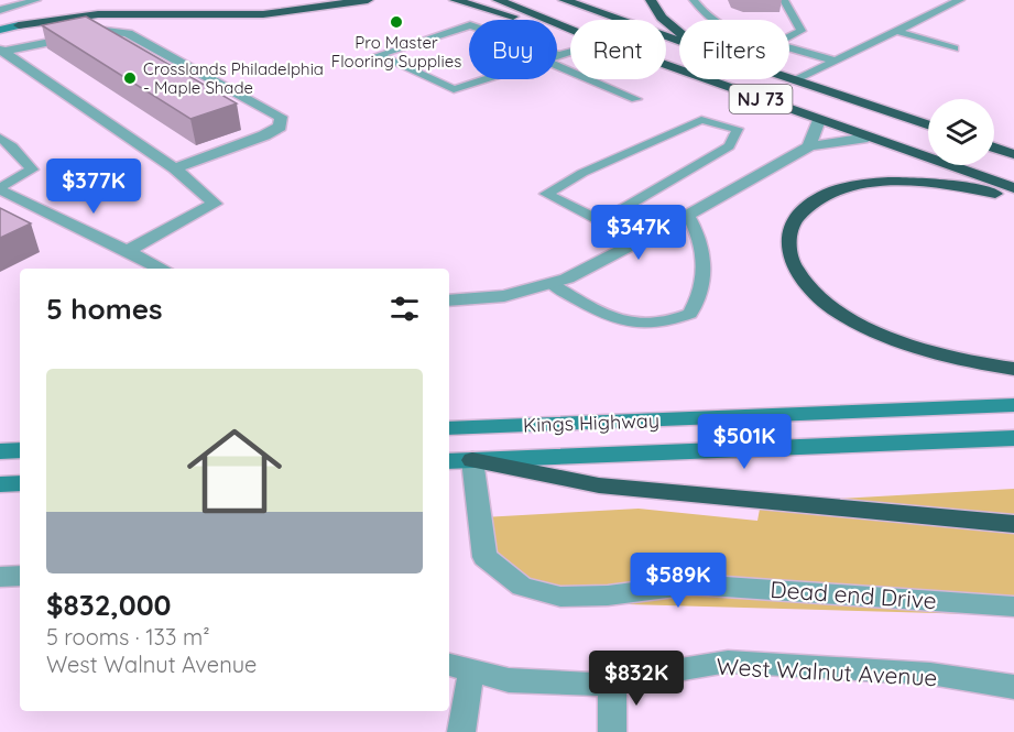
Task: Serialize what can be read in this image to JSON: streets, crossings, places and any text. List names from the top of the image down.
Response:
{
  "streets": {
    "highway": ["NJ 73"],
    "main road": ["Kings Highway"],
    "street": ["Dead end Drive", "West Walnut Avenue"]
  },
  "crossings": [
    ["Kings Highway", "Dead end Drive"]
  ],
  "places": ["Pro Master Flooring Supplies", "Crosslands Philadelphia - Maple Shade"],
  "page": {
    "chip": ["Buy", "Rent", "Filters"],
    "price": [
      "$377K",
      "$347K",
      "$501K",
      "$589K",
      "$832K"
    ],
    "heading": "5 homes",
    "list": [
      {
        "name": "$832,000",
        "note": "5 rooms · 133 m² · West Walnut Avenue"
      }
    ]
  }
}
